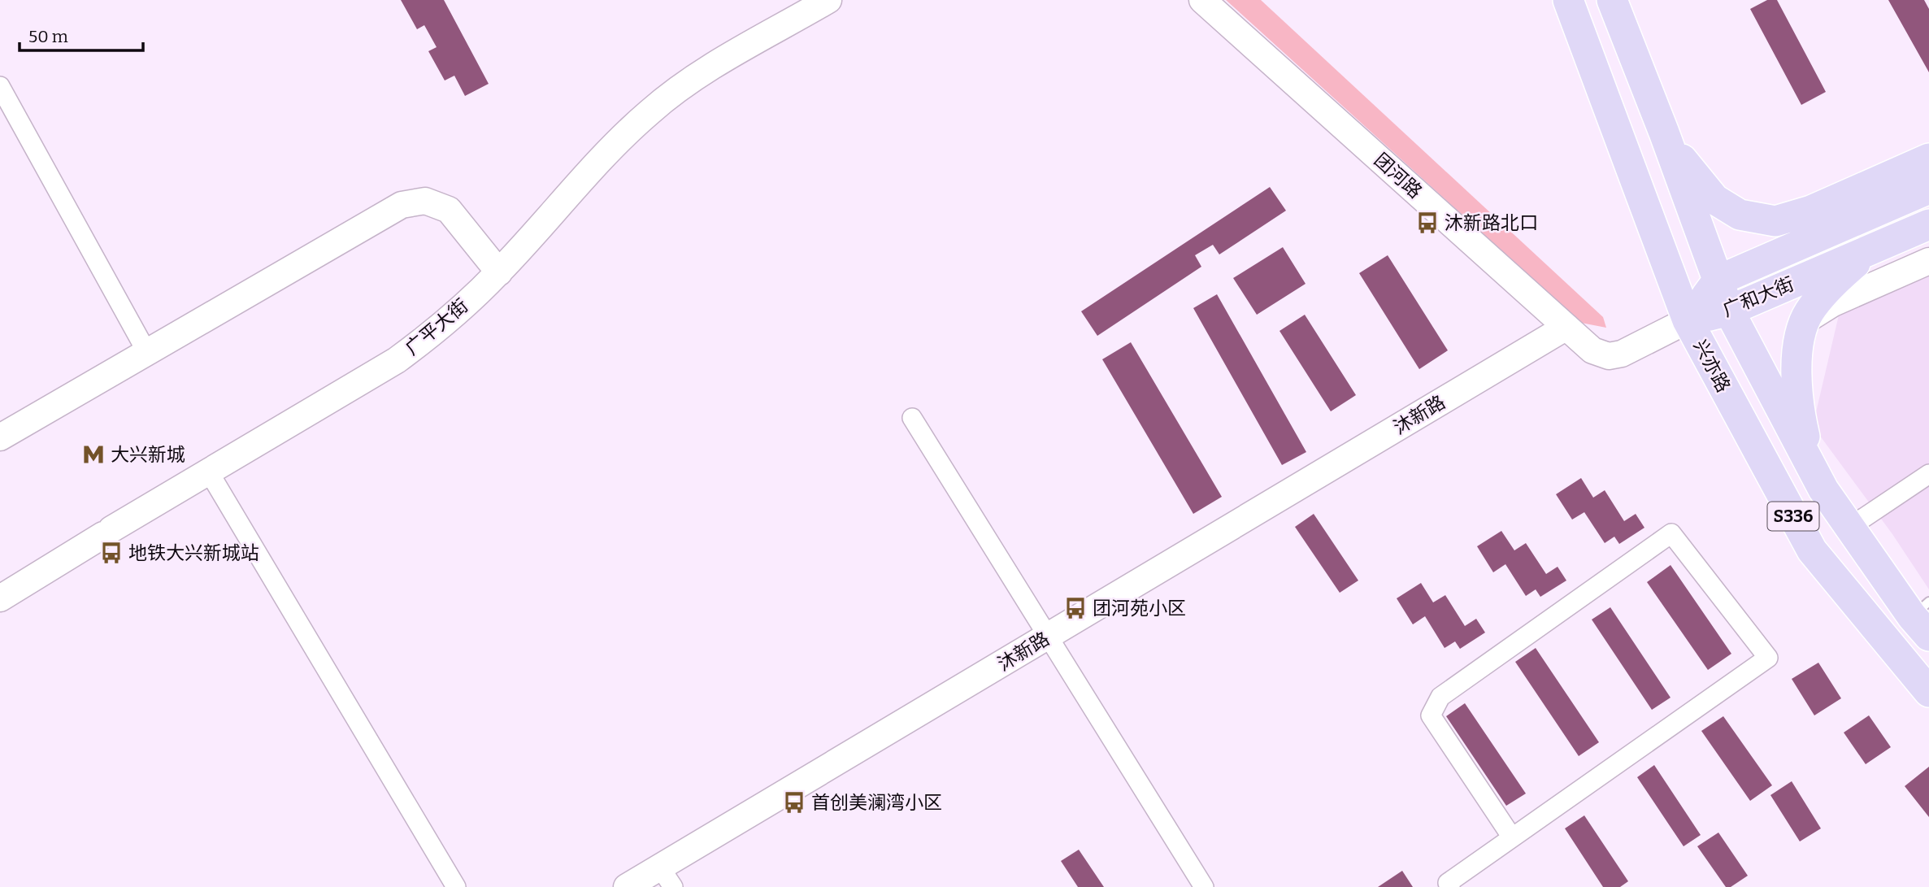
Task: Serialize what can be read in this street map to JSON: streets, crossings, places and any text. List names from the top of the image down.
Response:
{
  "streets": {
    "main road": ["广和大街", "兴亦路", "S336"],
    "street": ["团河路", "广平大街", "沐新路"]
  },
  "crossings": [
    ["团河路", "广和大街"],
    ["团河路", "兴亦路"],
    ["团河路", "沐新路"],
    ["广和大街", "兴亦路"],
    ["广和大街", "S336"]
  ],
  "places": {
    "bus stop": [
      "沐新路北口",
      "地铁大兴新城站",
      "团河苑小区",
      "首创美澜湾小区"
    ],
    "metro station": ["大兴新城"]
  },
  "scale_bar": "50 m"
}
